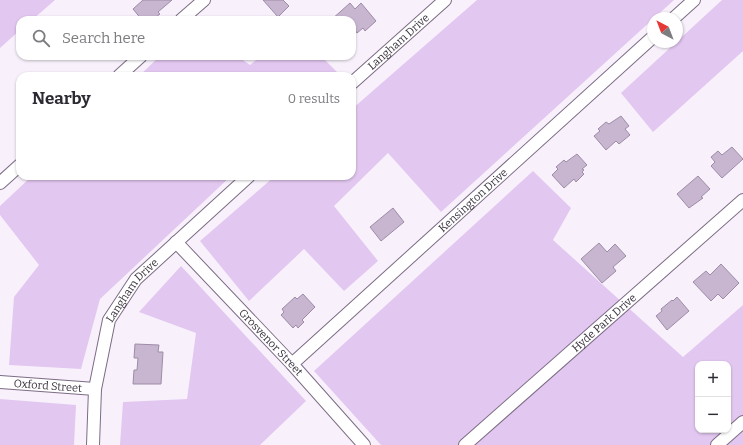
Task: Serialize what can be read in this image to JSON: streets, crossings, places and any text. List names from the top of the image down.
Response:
{
  "streets": {
    "street": [
      "Langham Drive",
      "Kensington Drive",
      "Hyde Park Drive",
      "Grosvenor Street",
      "Oxford Street"
    ]
  },
  "crossings": [
    ["Langham Drive", "Grosvenor Street"],
    ["Langham Drive", "Oxford Street"],
    ["Kensington Drive", "Grosvenor Street"]
  ],
  "north": "top left",
  "page": {
    "search": "Search here",
    "heading": ["Nearby", "0 results"],
    "map_buttons": ["+", "−"]
  }
}
